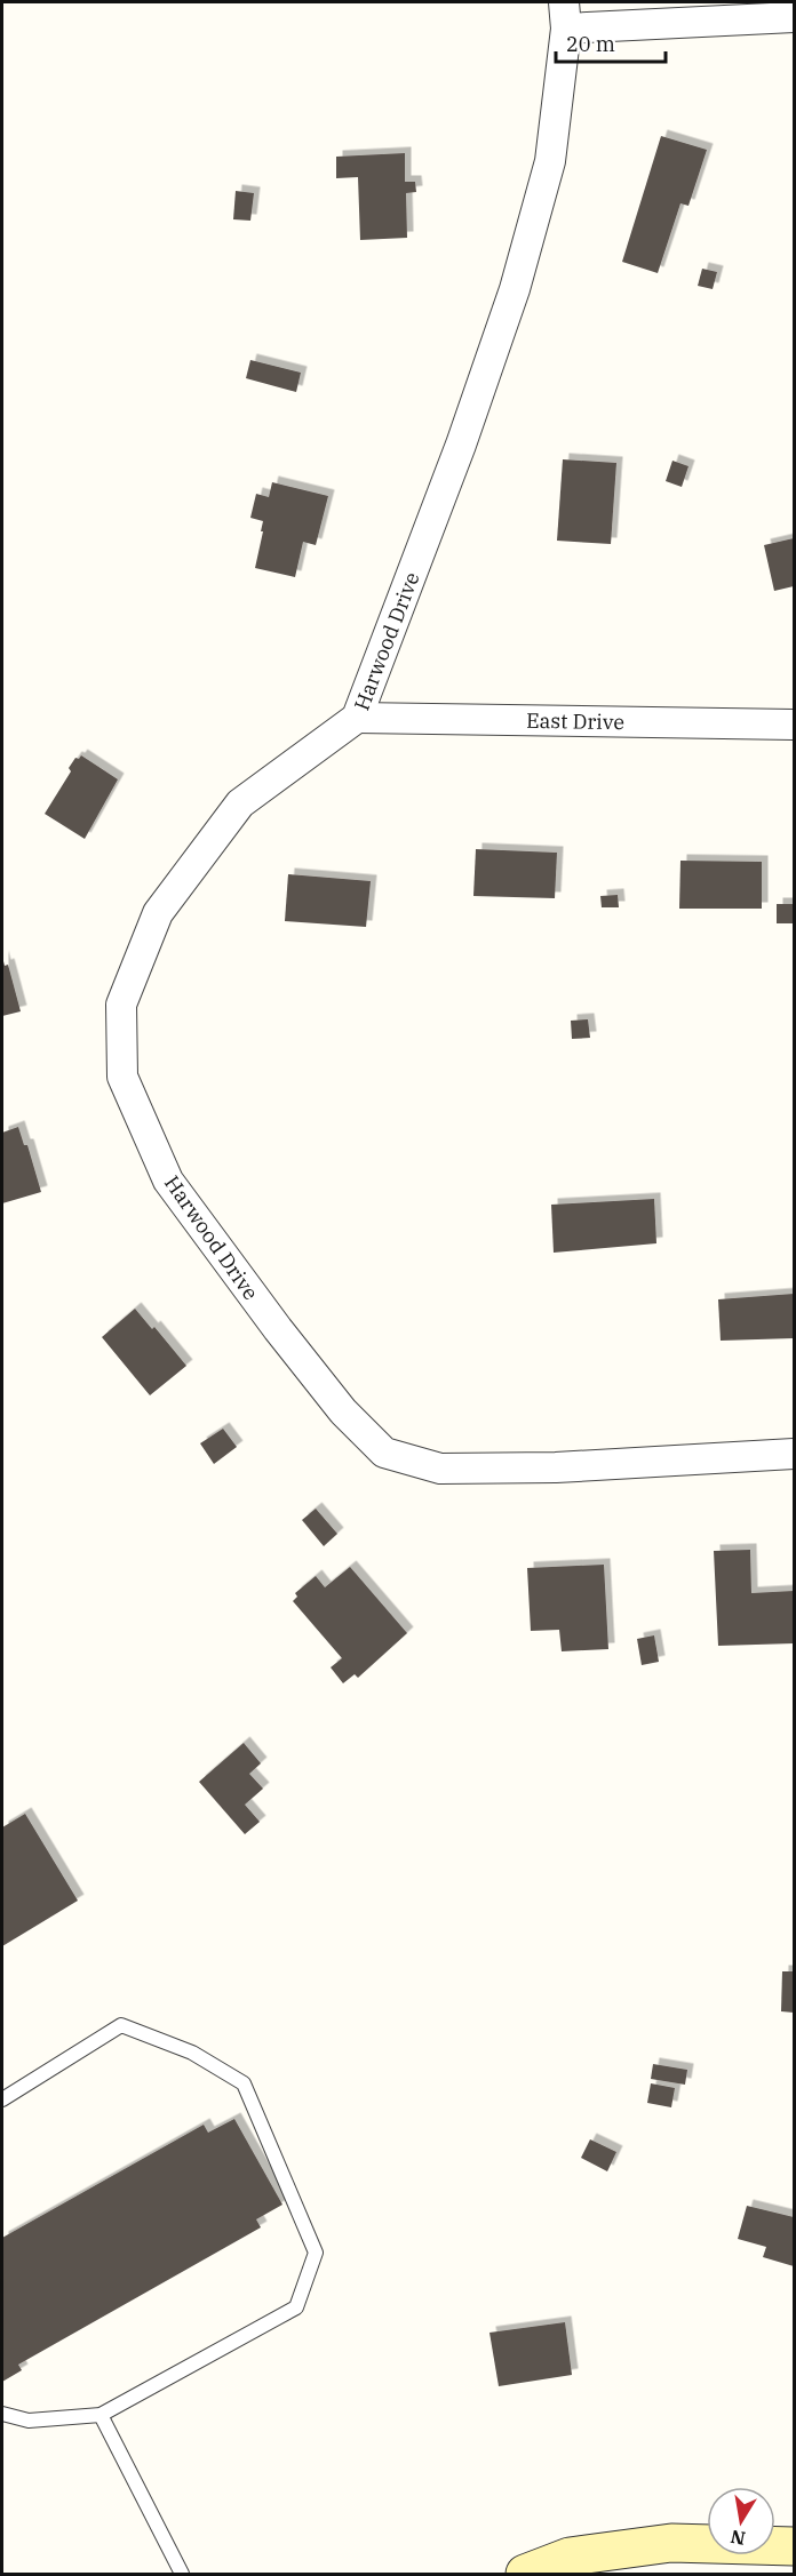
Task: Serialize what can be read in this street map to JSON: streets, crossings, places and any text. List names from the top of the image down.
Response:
{
  "streets": {
    "street": ["Harwood Drive", "East Drive"]
  },
  "crossings": [
    ["Harwood Drive", "East Drive"]
  ],
  "scale_bar": "20 m",
  "north": "bottom"
}
